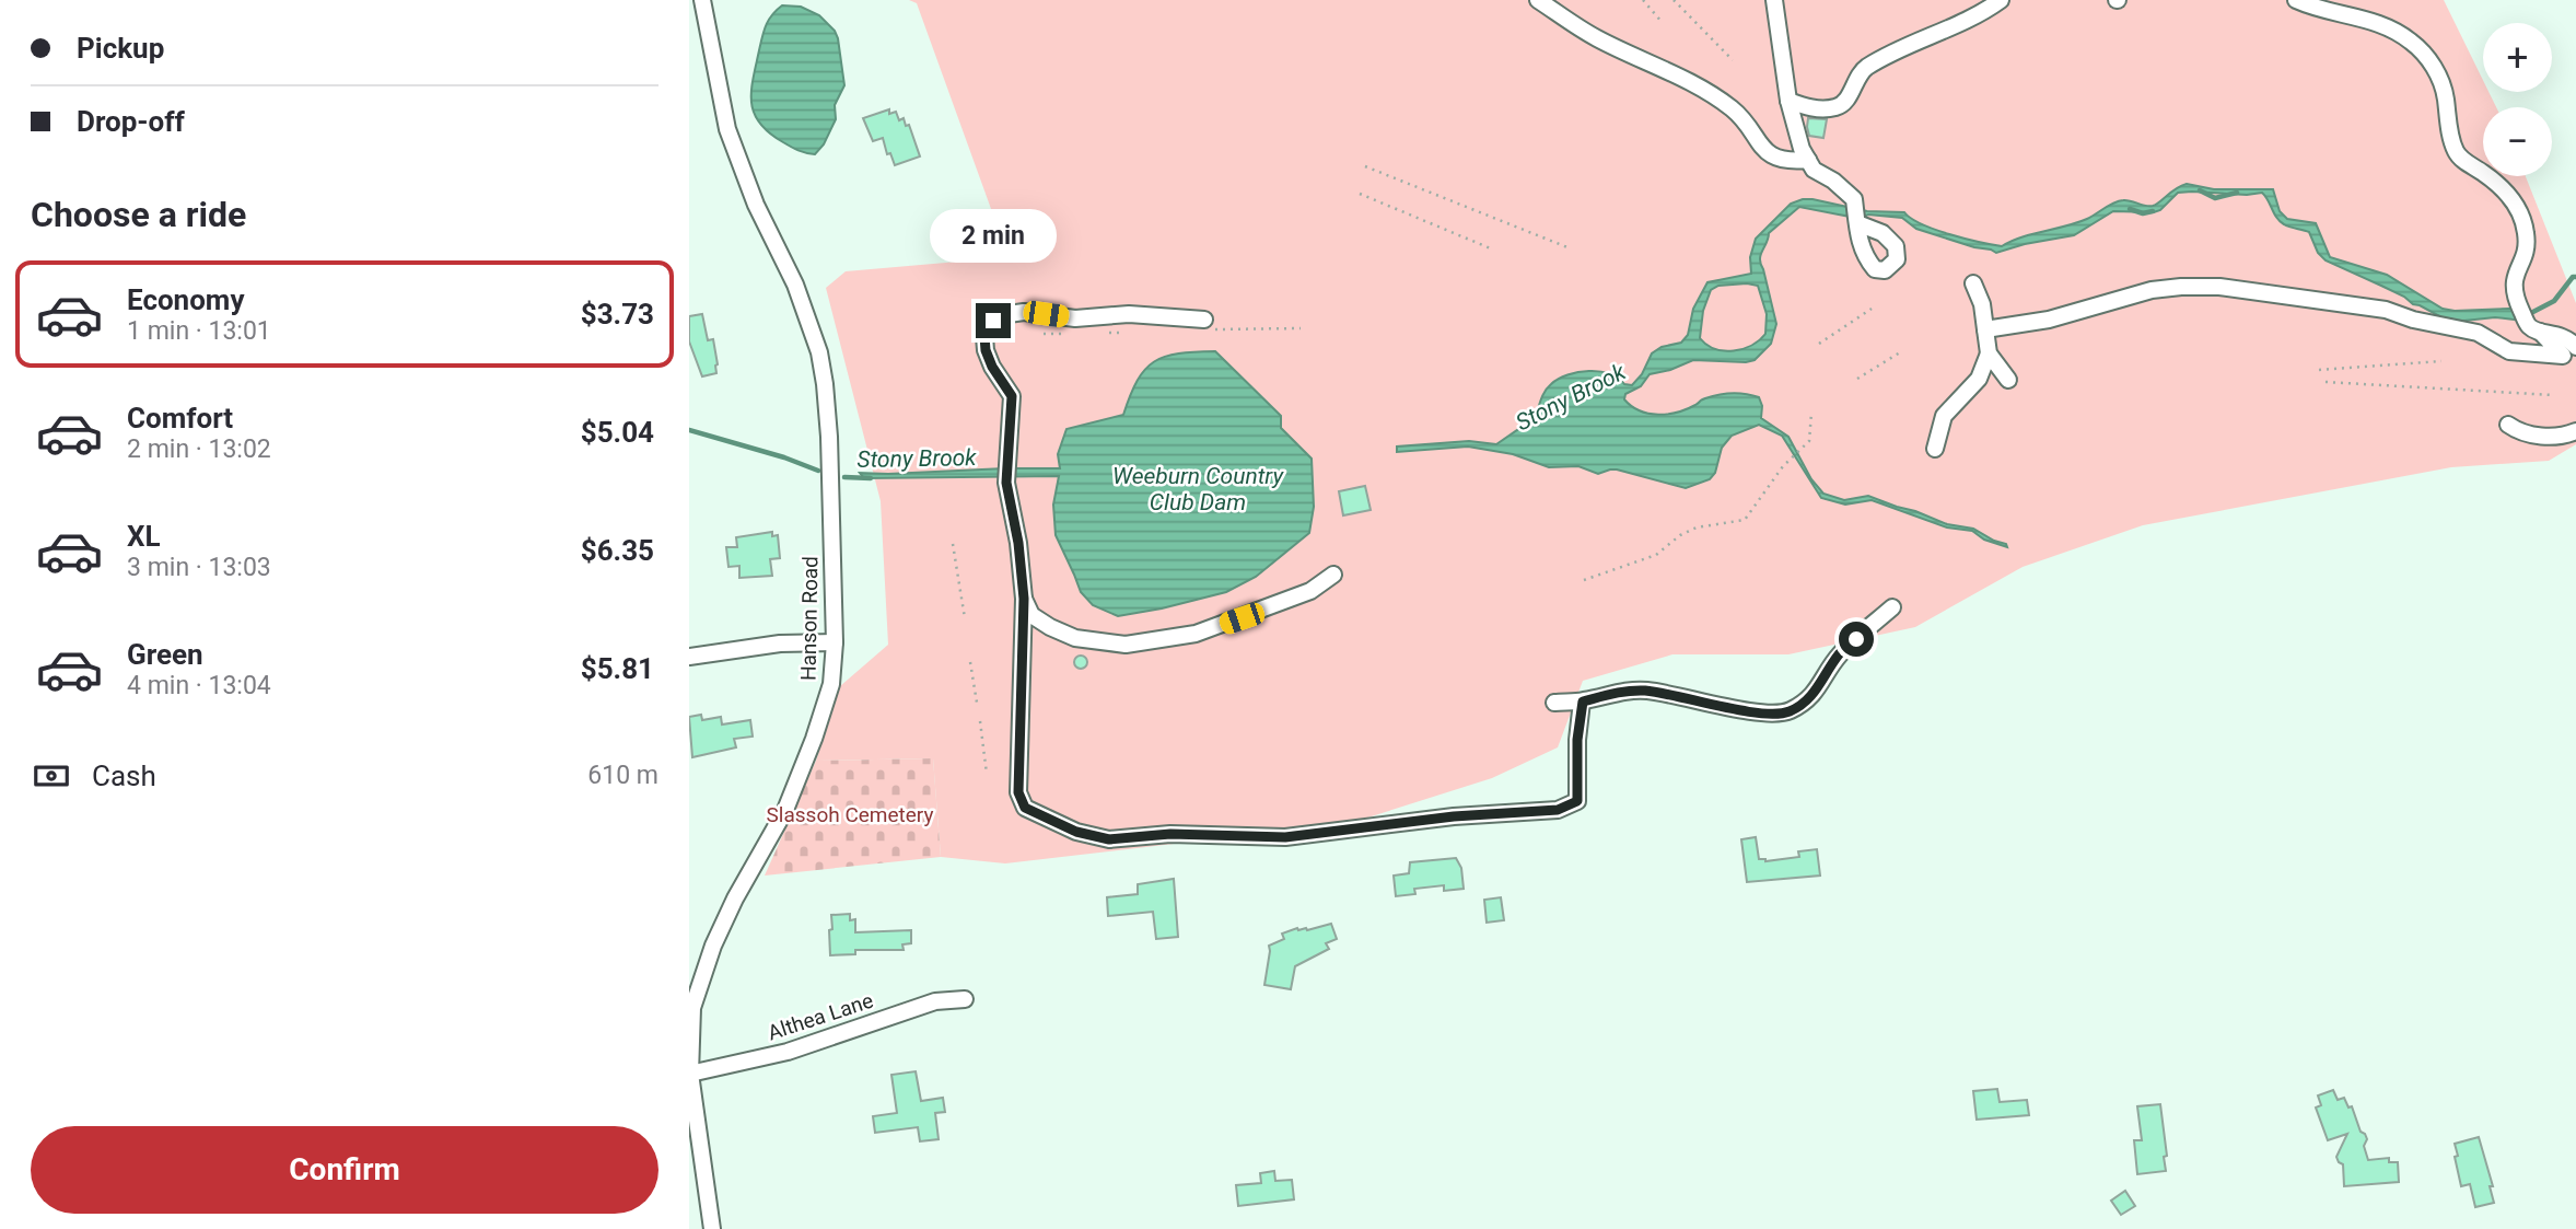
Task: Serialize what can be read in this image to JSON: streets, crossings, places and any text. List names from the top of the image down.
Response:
{
  "streets": {
    "street": ["Hanson Road", "Althea Lane"]
  },
  "crossings": [
    ["Hanson Road", "Althea Lane"]
  ],
  "water": ["Stony Brook", "Weeburn Country Club Dam"],
  "parks": ["Slassoh Cemetery"],
  "page": {
    "banner": ["Pickup", "Drop-off"],
    "map_buttons": ["+", "−"],
    "heading": "Choose a ride",
    "bubble": "2 min",
    "list": [
      {
        "name": "Economy",
        "note": "1 min · 13:01",
        "value": "$3.73"
      },
      {
        "name": "Comfort",
        "note": "2 min · 13:02",
        "value": "$5.04"
      },
      {
        "name": "XL",
        "note": "3 min · 13:03",
        "value": "$6.35"
      },
      {
        "name": "Green",
        "note": "4 min · 13:04",
        "value": "$5.81"
      }
    ],
    "pay": ["Cash", "610 m"],
    "buttons": "Confirm"
  }
}
